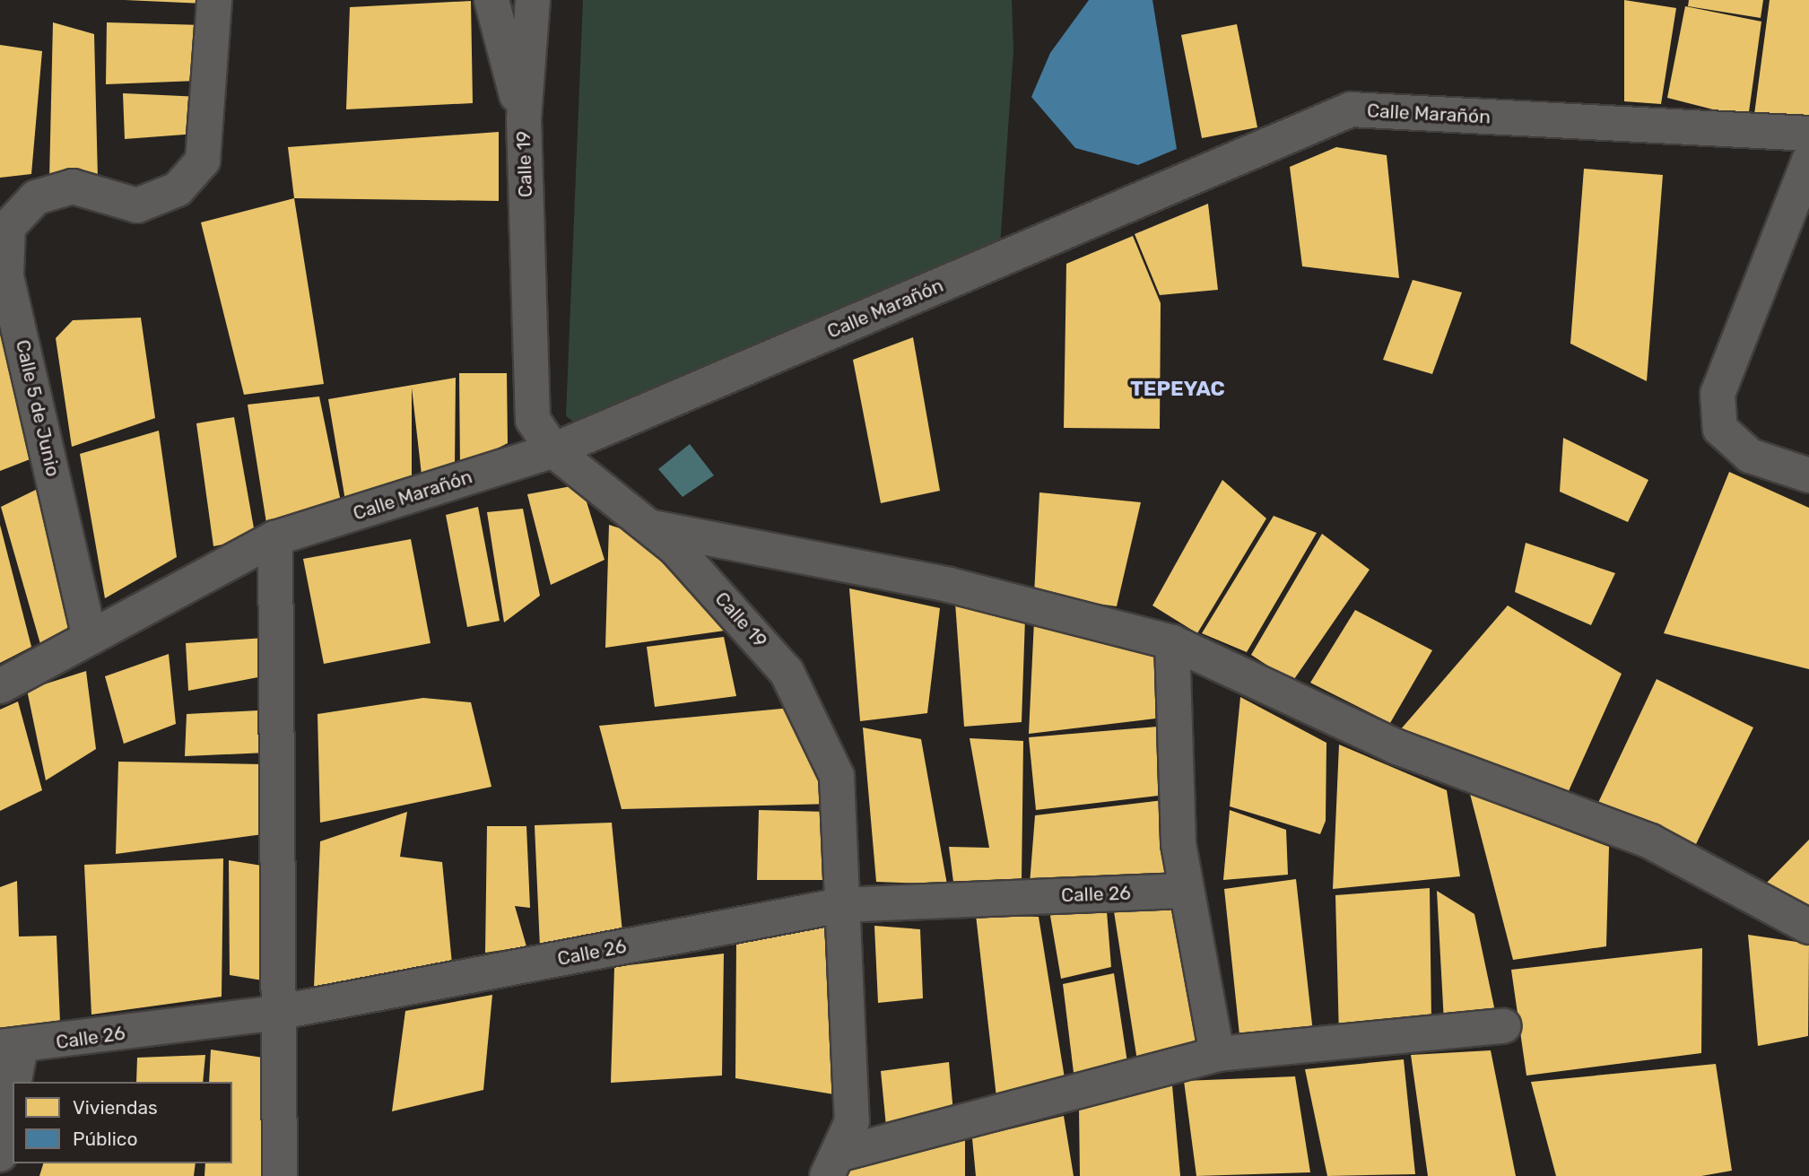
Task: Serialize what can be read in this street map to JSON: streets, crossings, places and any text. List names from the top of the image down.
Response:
{
  "streets": {
    "street": [
      "Calle Marañón",
      "Calle 19",
      "Calle 5 de Junio",
      "Calle 26"
    ]
  },
  "crossings": [
    ["Calle Marañón", "Calle 19"],
    ["Calle Marañón", "Calle 5 de Junio"],
    ["Calle 19", "Calle 26"]
  ],
  "districts": ["TEPEYAC"],
  "legend": ["Viviendas", "Público"]
}
